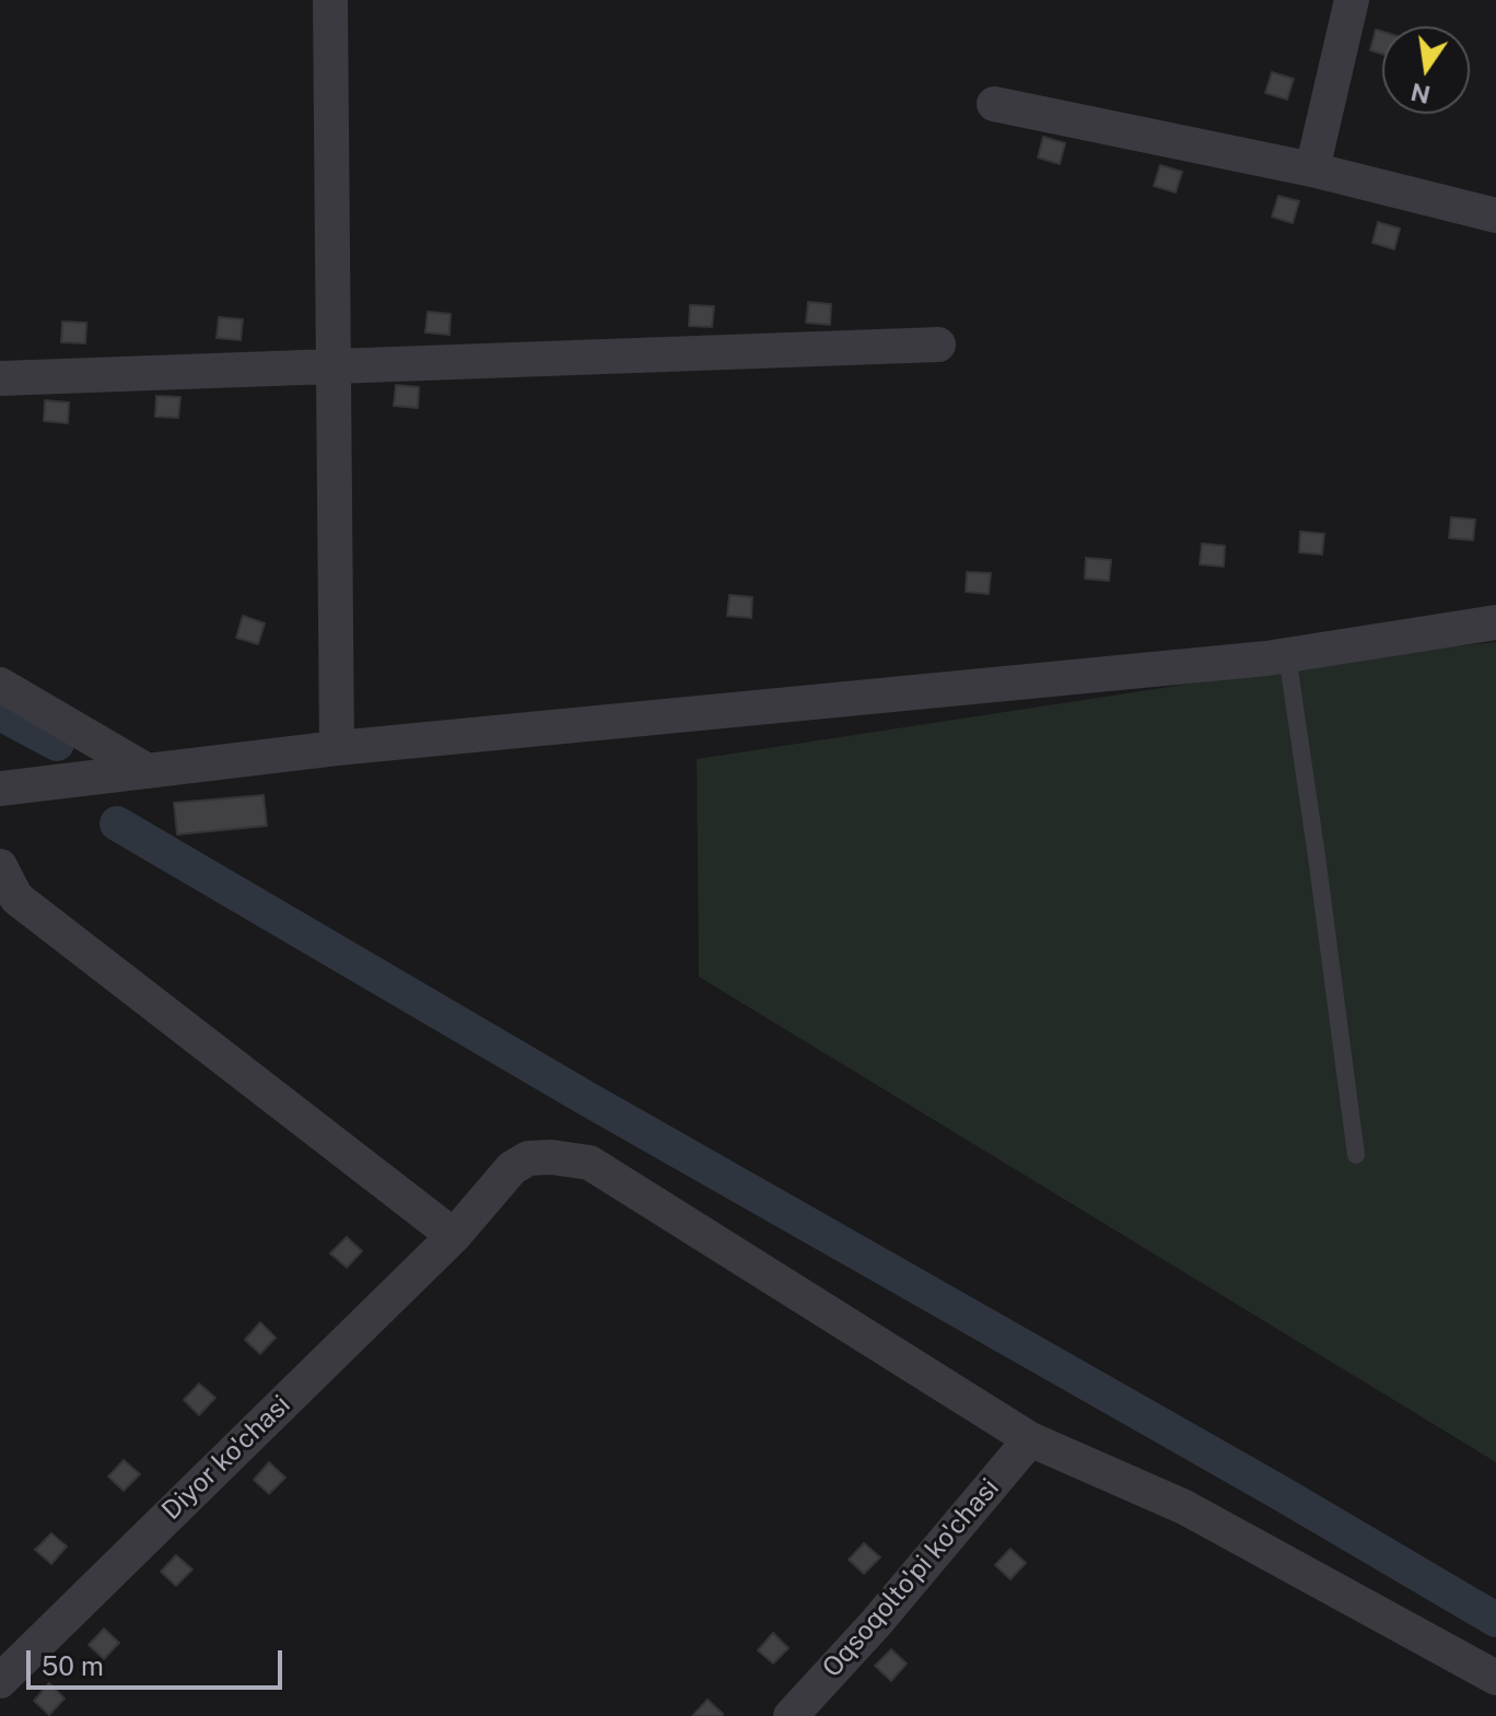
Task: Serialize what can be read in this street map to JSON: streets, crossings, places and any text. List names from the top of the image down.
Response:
{
  "streets": {
    "street": ["Diyor ko'chasi", "Oqsoqolto'pi ko'chasi"]
  },
  "crossings": [
    ["Diyor ko'chasi", "Oqsoqolto'pi ko'chasi"]
  ],
  "scale_bar": "50 m",
  "north": "bottom"
}
